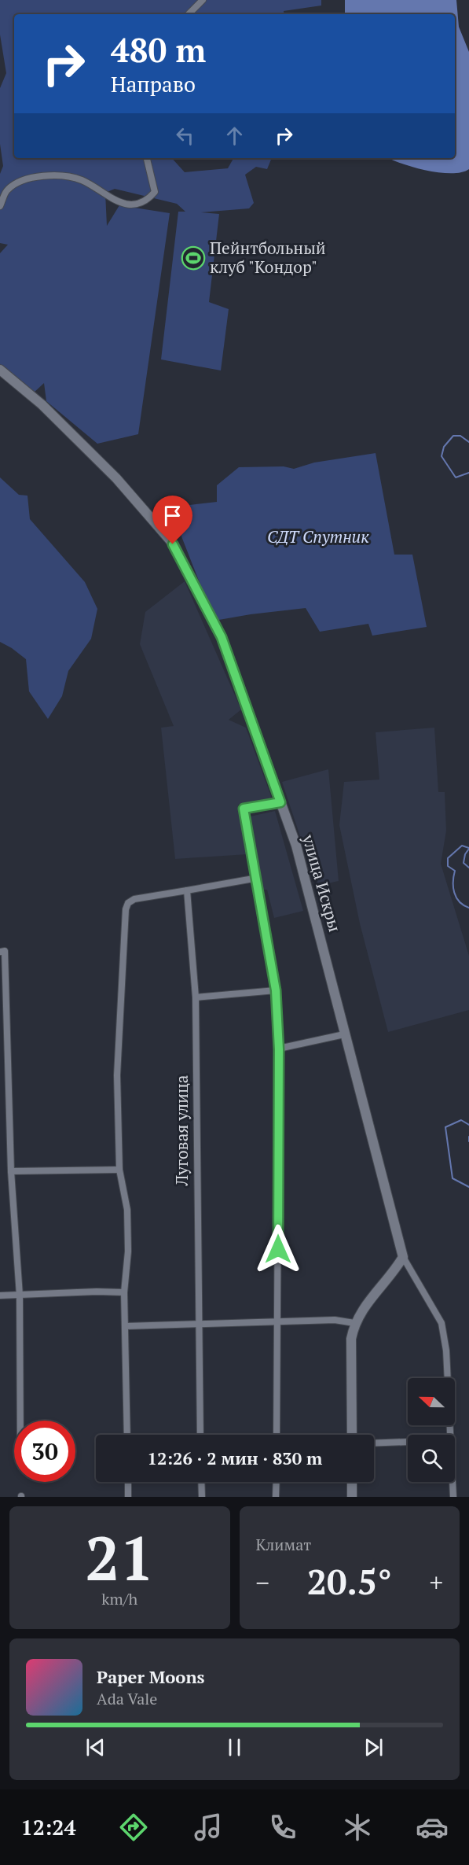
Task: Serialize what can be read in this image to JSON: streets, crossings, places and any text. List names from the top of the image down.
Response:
{
  "streets": {
    "main road": ["улица Искры"],
    "street": ["Луговая улица"]
  },
  "parks": ["СДТ Спутник"],
  "places": {
    "sports": ["Пейнтбольный клуб \"Кондор\""]
  },
  "north": "left",
  "page": {
    "turn": ["480 m", "Направо"],
    "limit": "30",
    "trip": "12:26 · 2 мин · 830 m",
    "tile": [
      ["21", "km/h"],
      "Климат"
    ],
    "heat": ["−", "20.5°", "+"],
    "song": ["Paper Moons", "Ada Vale"],
    "tabs": "12:24"
  }
}
